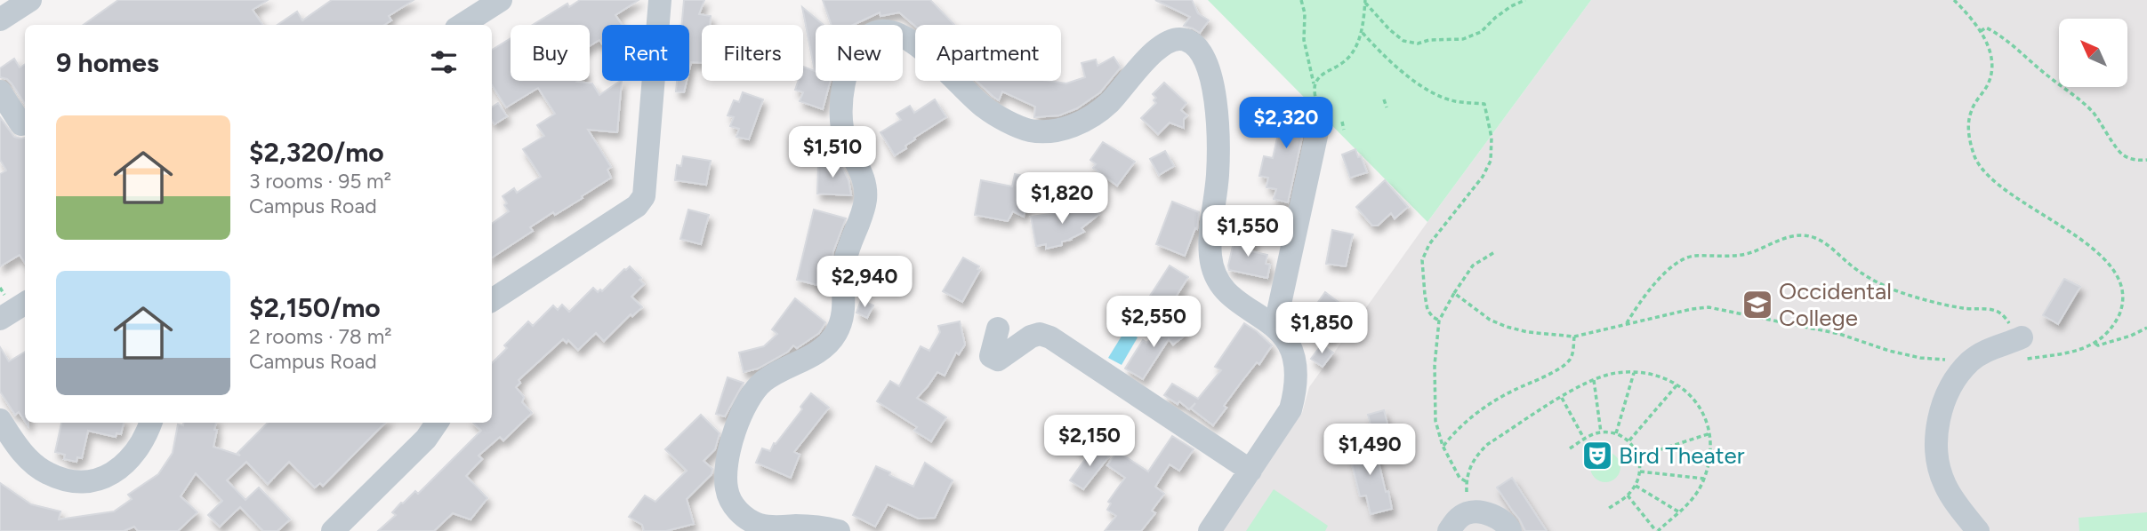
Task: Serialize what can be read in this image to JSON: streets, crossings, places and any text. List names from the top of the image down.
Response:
{
  "places": {
    "school or university": ["Occidental College"],
    "theatre": ["Bird Theater"]
  },
  "north": "top left",
  "page": {
    "chip": [
      "Buy",
      "Rent",
      "Filters",
      "New",
      "Apartment"
    ],
    "heading": "9 homes",
    "price": [
      "$2,320",
      "$1,510",
      "$1,820",
      "$1,550",
      "$2,940",
      "$2,550",
      "$1,850",
      "$2,150",
      "$1,490"
    ],
    "list": [
      {
        "name": "$2,320/mo",
        "note": "3 rooms · 95 m² · Campus Road"
      },
      {
        "name": "$2,150/mo",
        "note": "2 rooms · 78 m² · Campus Road"
      }
    ]
  }
}
